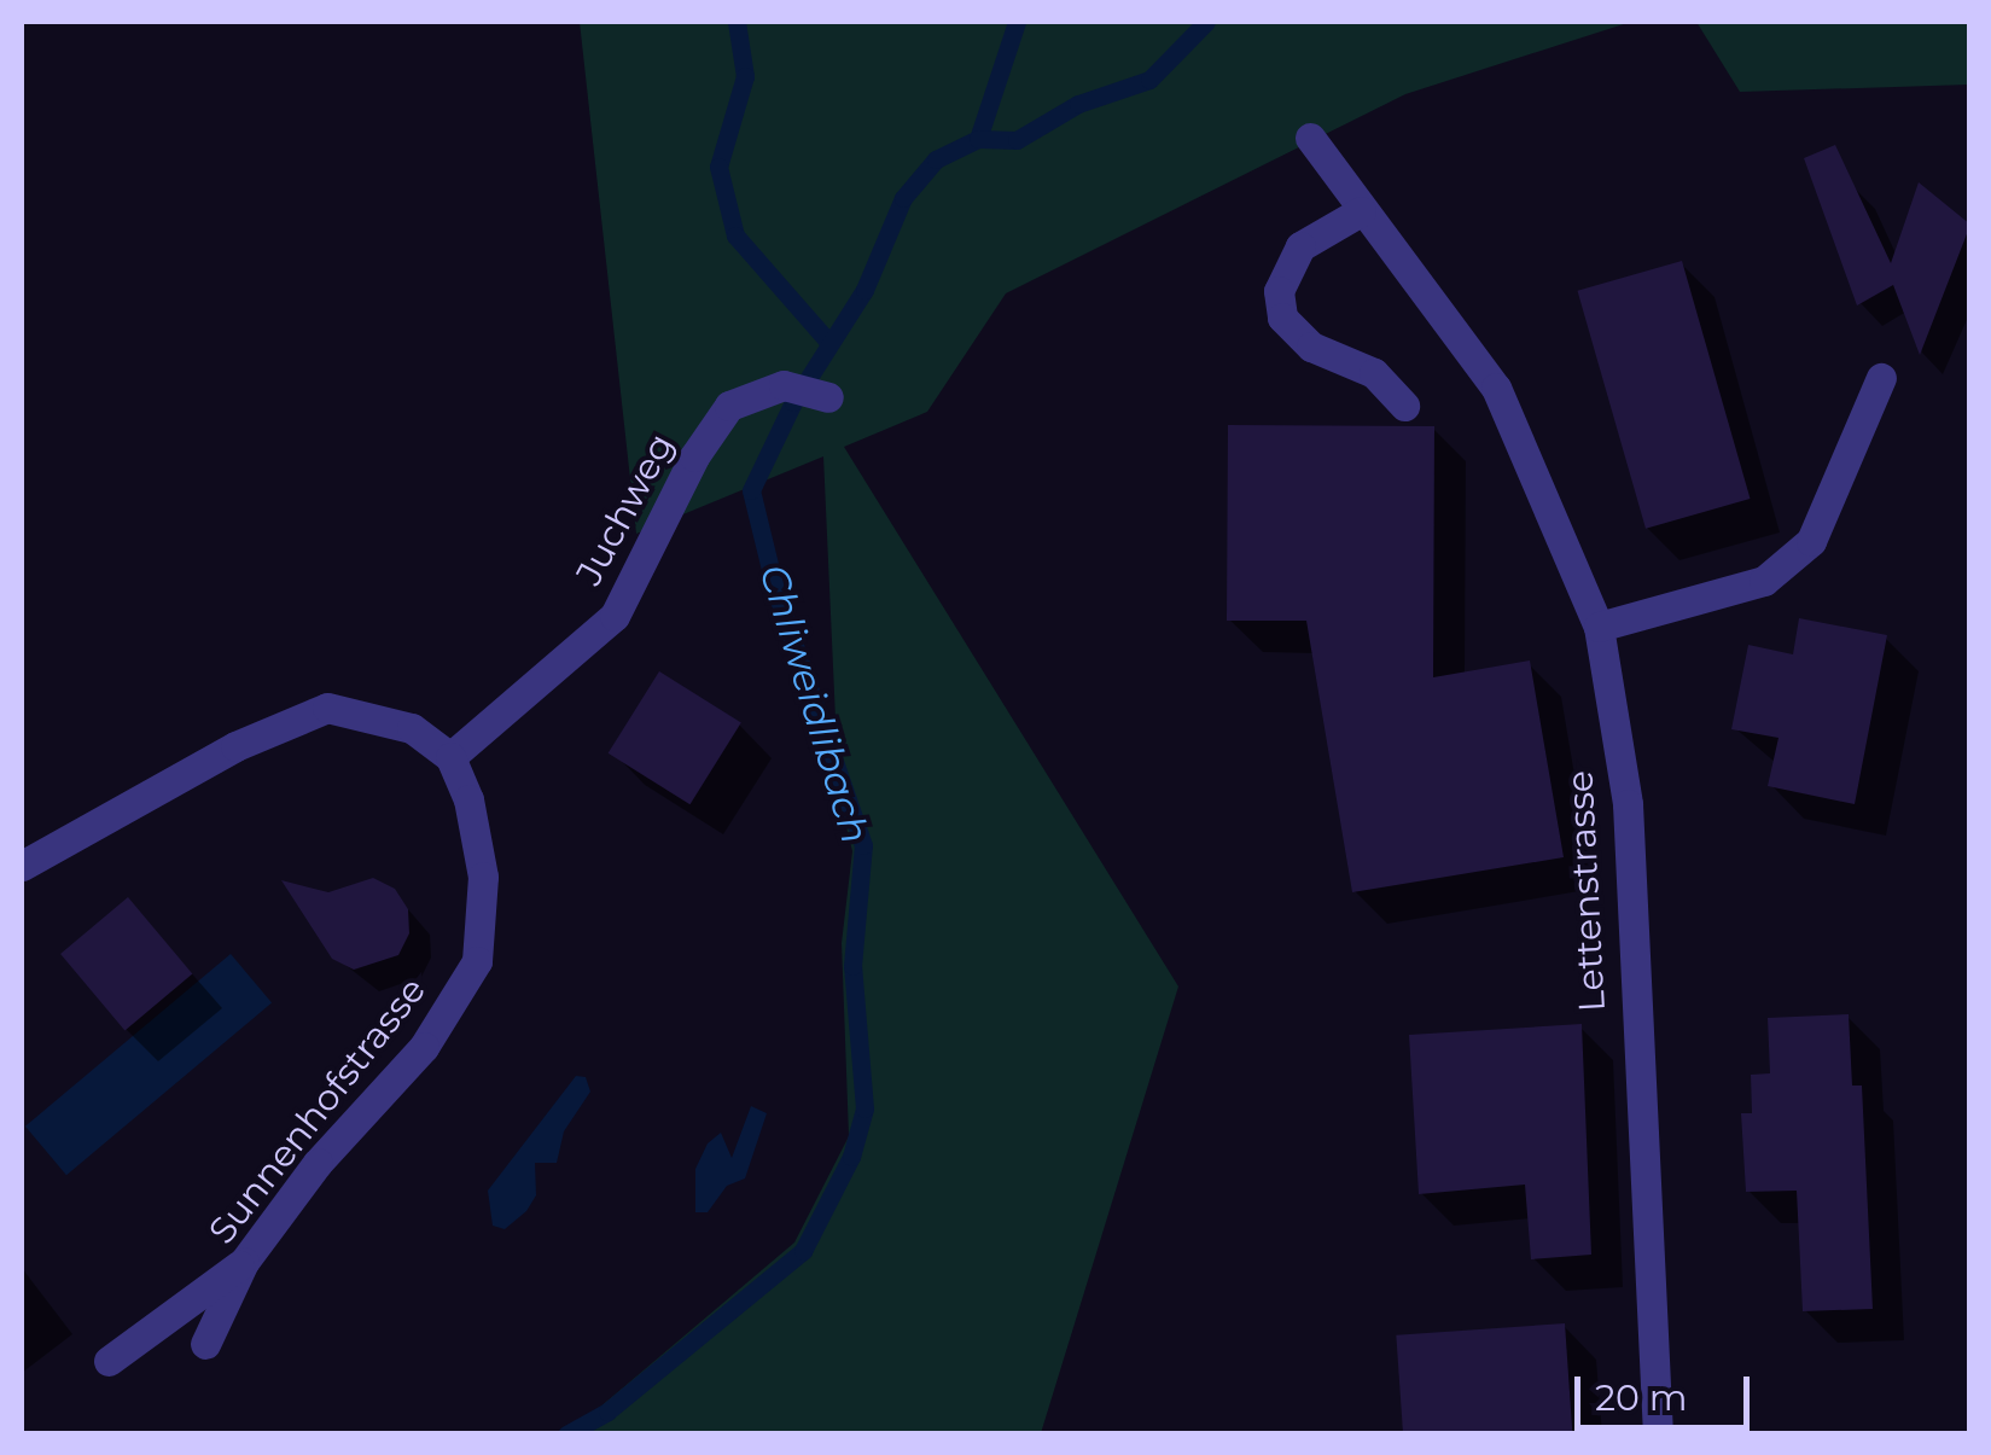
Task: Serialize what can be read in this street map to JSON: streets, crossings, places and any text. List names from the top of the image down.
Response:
{
  "streets": {
    "street": ["Juchweg", "Lettenstrasse", "Sunnenhofstrasse"]
  },
  "crossings": [
    ["Juchweg", "Sunnenhofstrasse"]
  ],
  "water": ["Chliweidlibach"],
  "scale_bar": "20 m"
}
